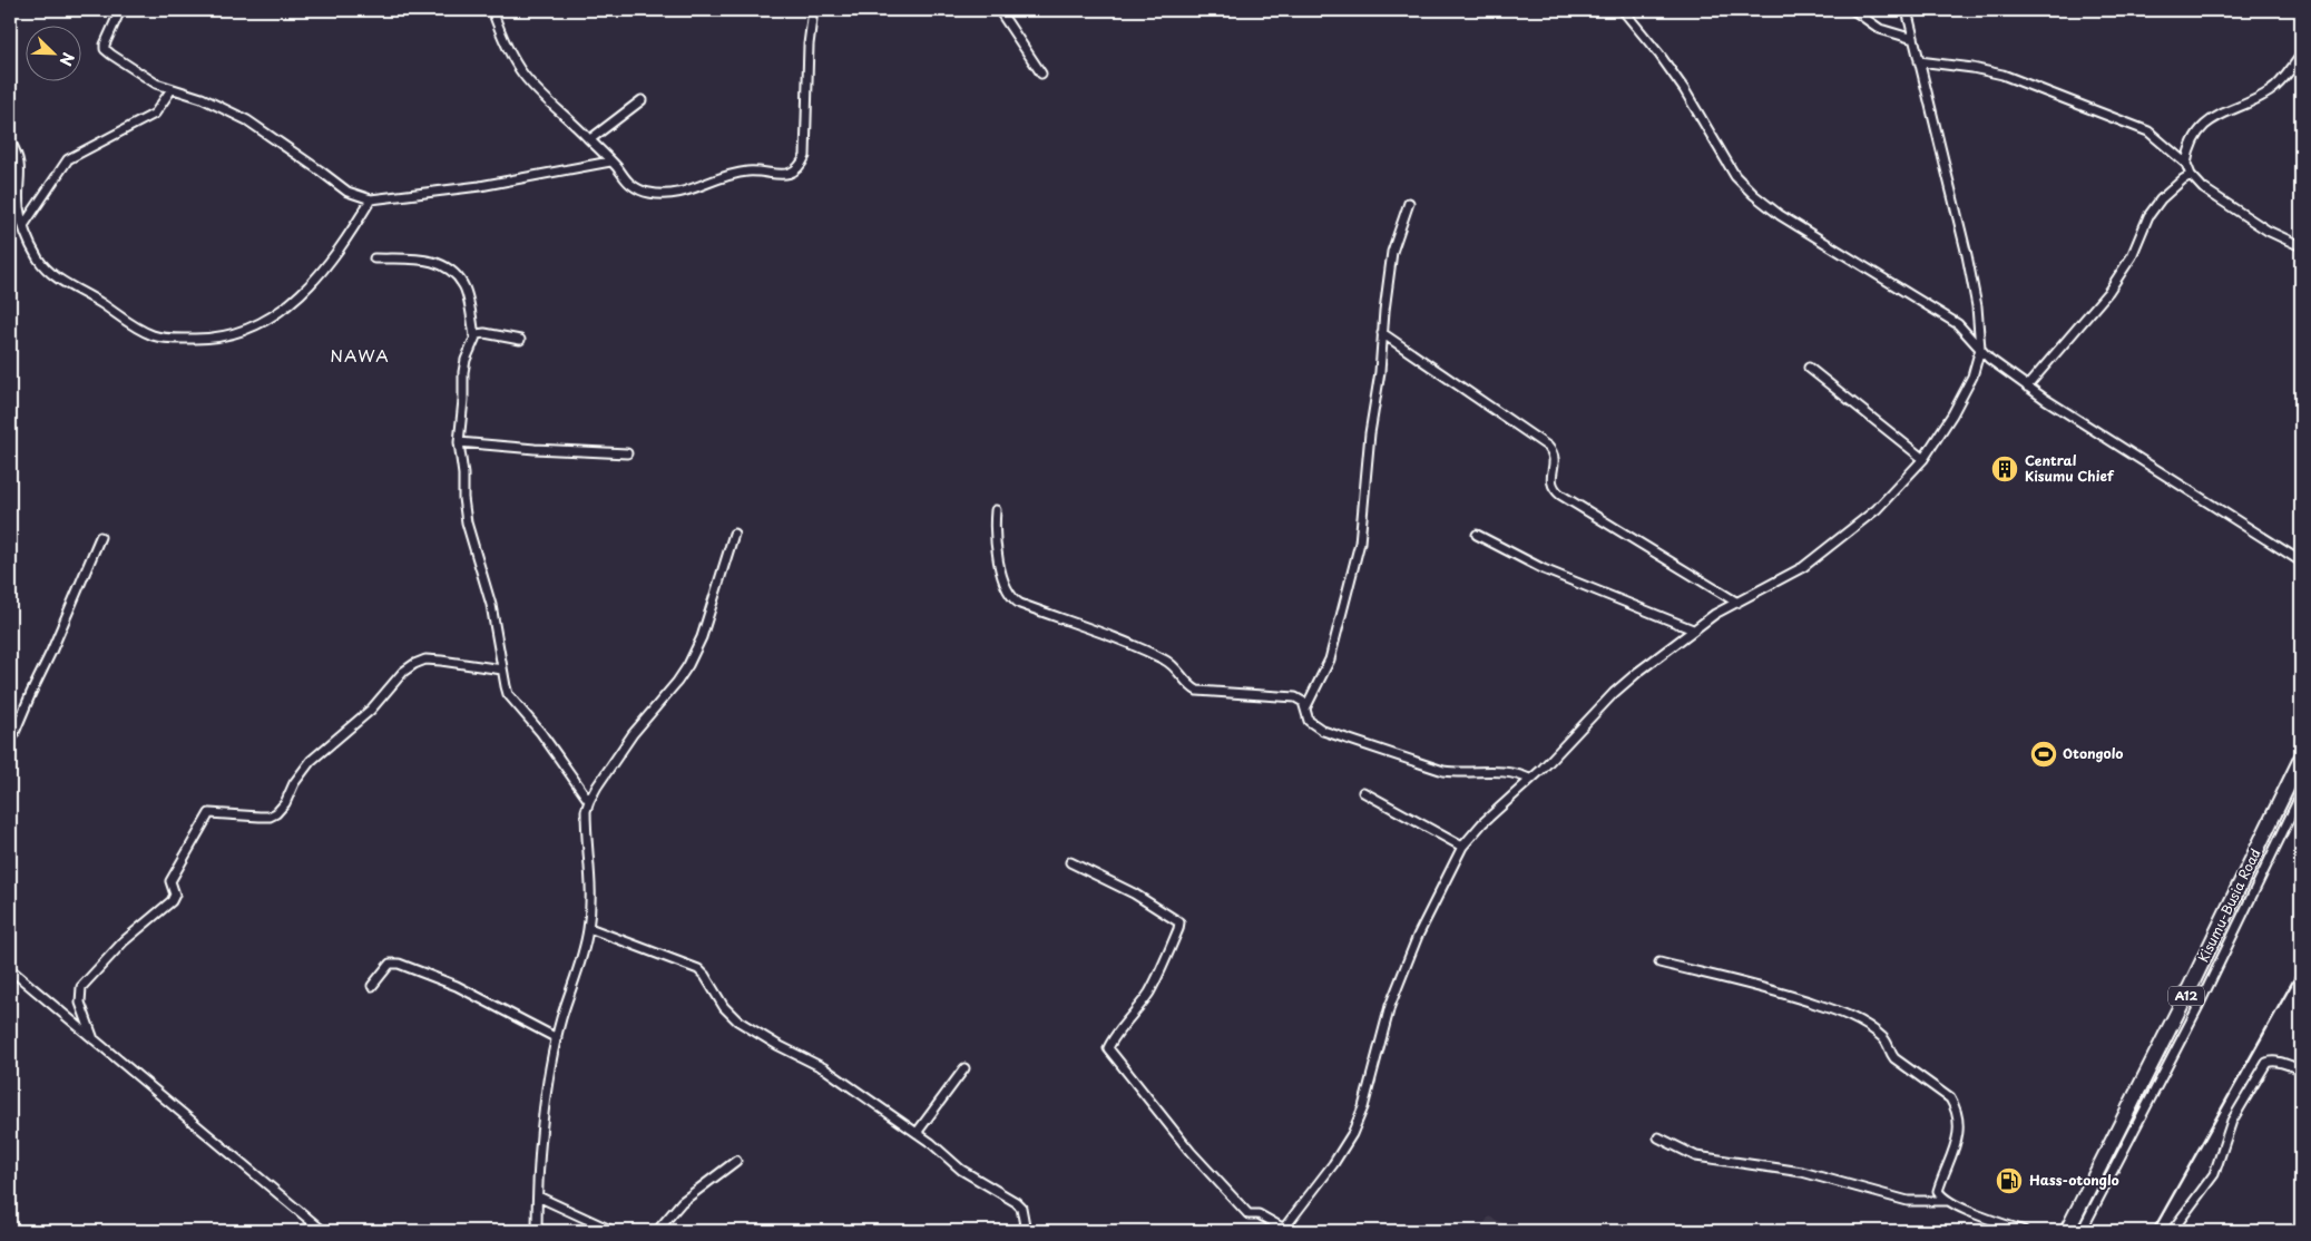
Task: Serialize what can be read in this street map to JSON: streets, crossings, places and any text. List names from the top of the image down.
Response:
{
  "streets": {
    "highway": ["Kisumu-Busia Road", "A12"]
  },
  "districts": ["NAWA"],
  "places": {
    "building": ["Central Kisumu Chief"],
    "sports": ["Otongolo"],
    "fuel station": ["Hass-otonglo"]
  },
  "north": "bottom right"
}
